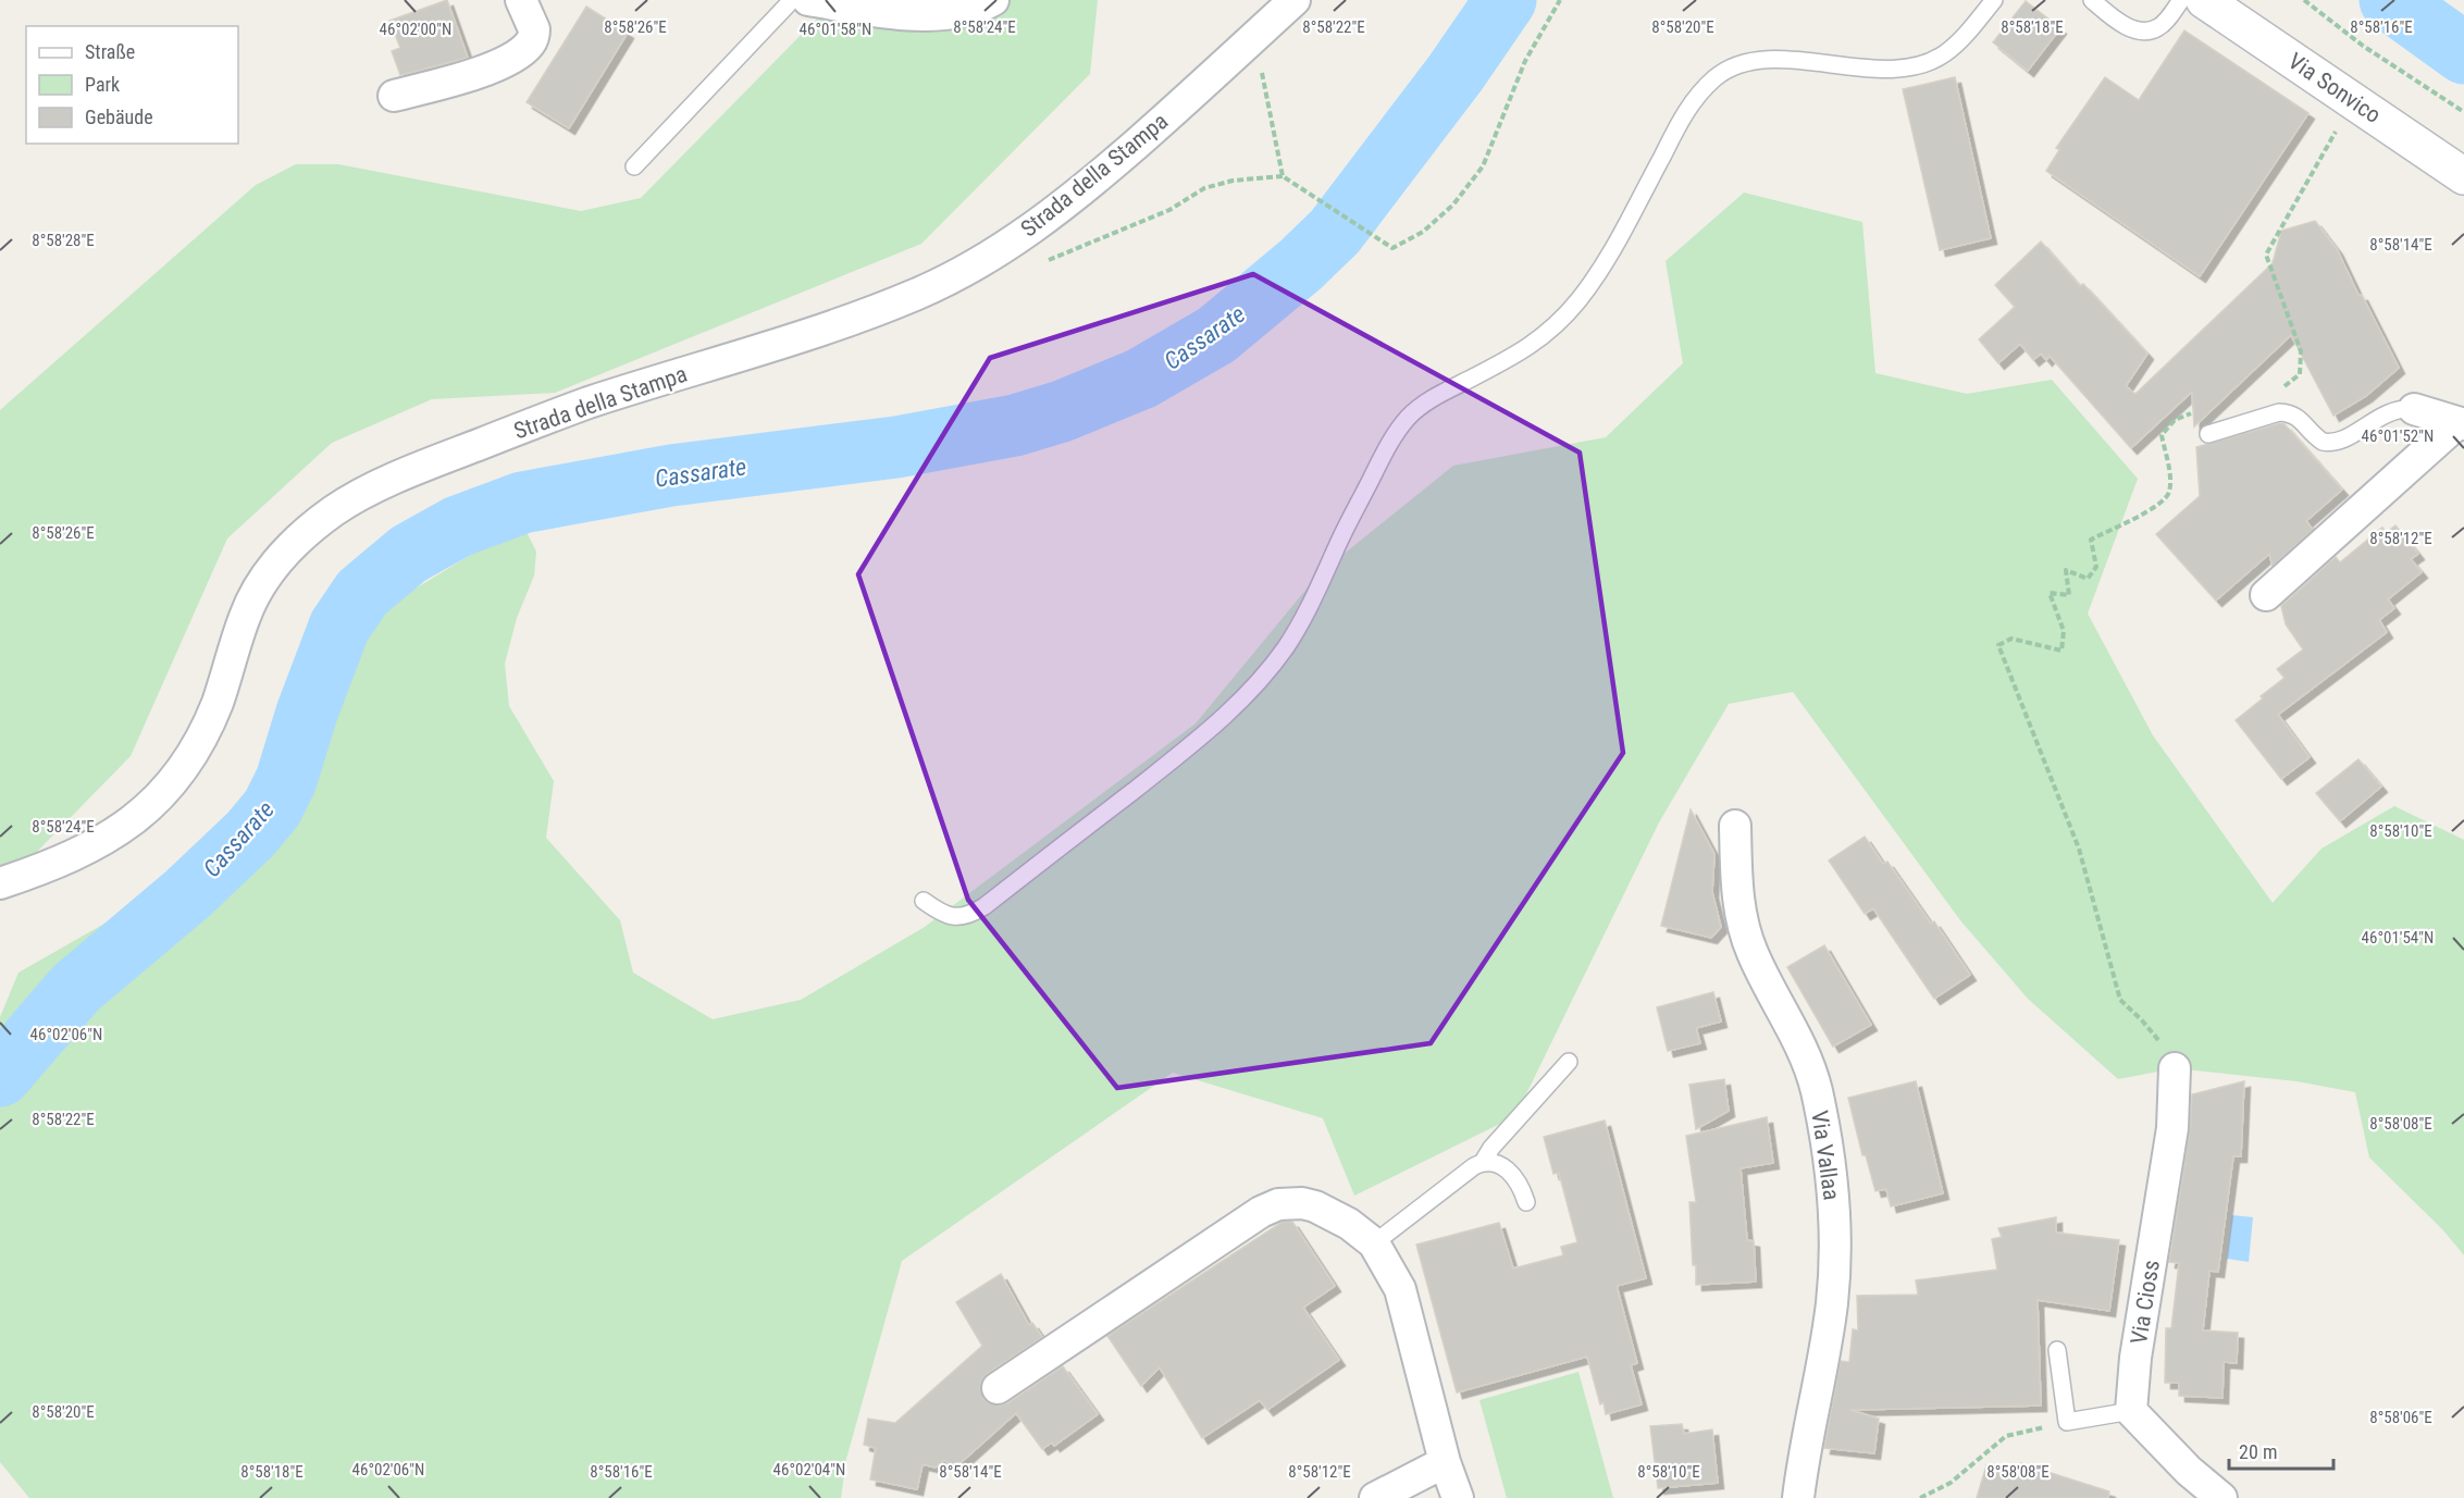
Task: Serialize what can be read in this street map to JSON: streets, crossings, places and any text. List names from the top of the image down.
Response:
{
  "streets": {
    "street": [
      "Via Sonvico",
      "Strada della Stampa",
      "Via Vallaa",
      "Via Cioss"
    ]
  },
  "water": ["Cassarate"],
  "legend": ["Straße", "Park", "Gebäude"],
  "scale_bar": "20 m",
  "coordinates": [
    "8°58'26\"E",
    "8°58'24\"E",
    "8°58'22\"E",
    "8°58'20\"E",
    "8°58'18\"E",
    "8°58'16\"E",
    "46°02'00\"N",
    "46°01'58\"N",
    "8°58'28\"E",
    "8°58'14\"E",
    "46°01'52\"N",
    "8°58'12\"E",
    "8°58'10\"E",
    "46°01'54\"N",
    "46°02'06\"N",
    "8°58'08\"E",
    "8°58'06\"E",
    "46°02'04\"N"
  ]
}
